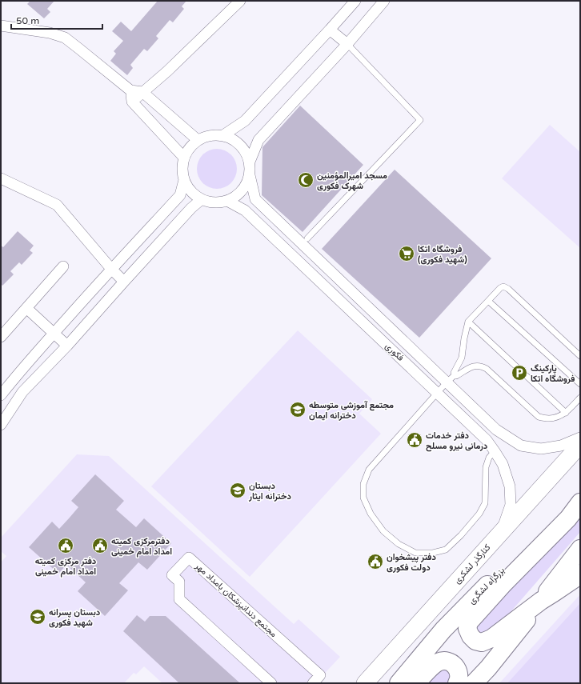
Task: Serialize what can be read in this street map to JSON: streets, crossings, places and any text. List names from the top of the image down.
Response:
{
  "streets": {
    "highway": ["بزرگراه لشگری"],
    "main road": ["کنارگذر لشکری"],
    "street": ["فکوری", "مجتمع دندانپزشکان بامداد مهر"]
  },
  "crossings": [
    ["فکوری", "کنارگذر لشکری"]
  ],
  "places": {
    "mosque": ["مسجد امیرالمؤمنین شهرک فکوری"],
    "supermarket": ["فروشگاه اتکا (شهید فکوری)"],
    "parking": ["پارکینگ فروشگاه اتکا"],
    "school or university": ["مجتمع آموزشی متوسطه دخترانه ایمان", "دبستان دخترانه ایثار", "دبستان پسرانه شهید فکوری"],
    "public building": [
      "دفتر خدمات درمانی نیرو مسلح",
      "دفتر مرکزی کمیته امداد امام خمینی",
      "دفترمرکزی کمیته امداد امام خمینی",
      "دفتر پیشخوان دولت فکوری"
    ]
  },
  "scale_bar": "50 m"
}
